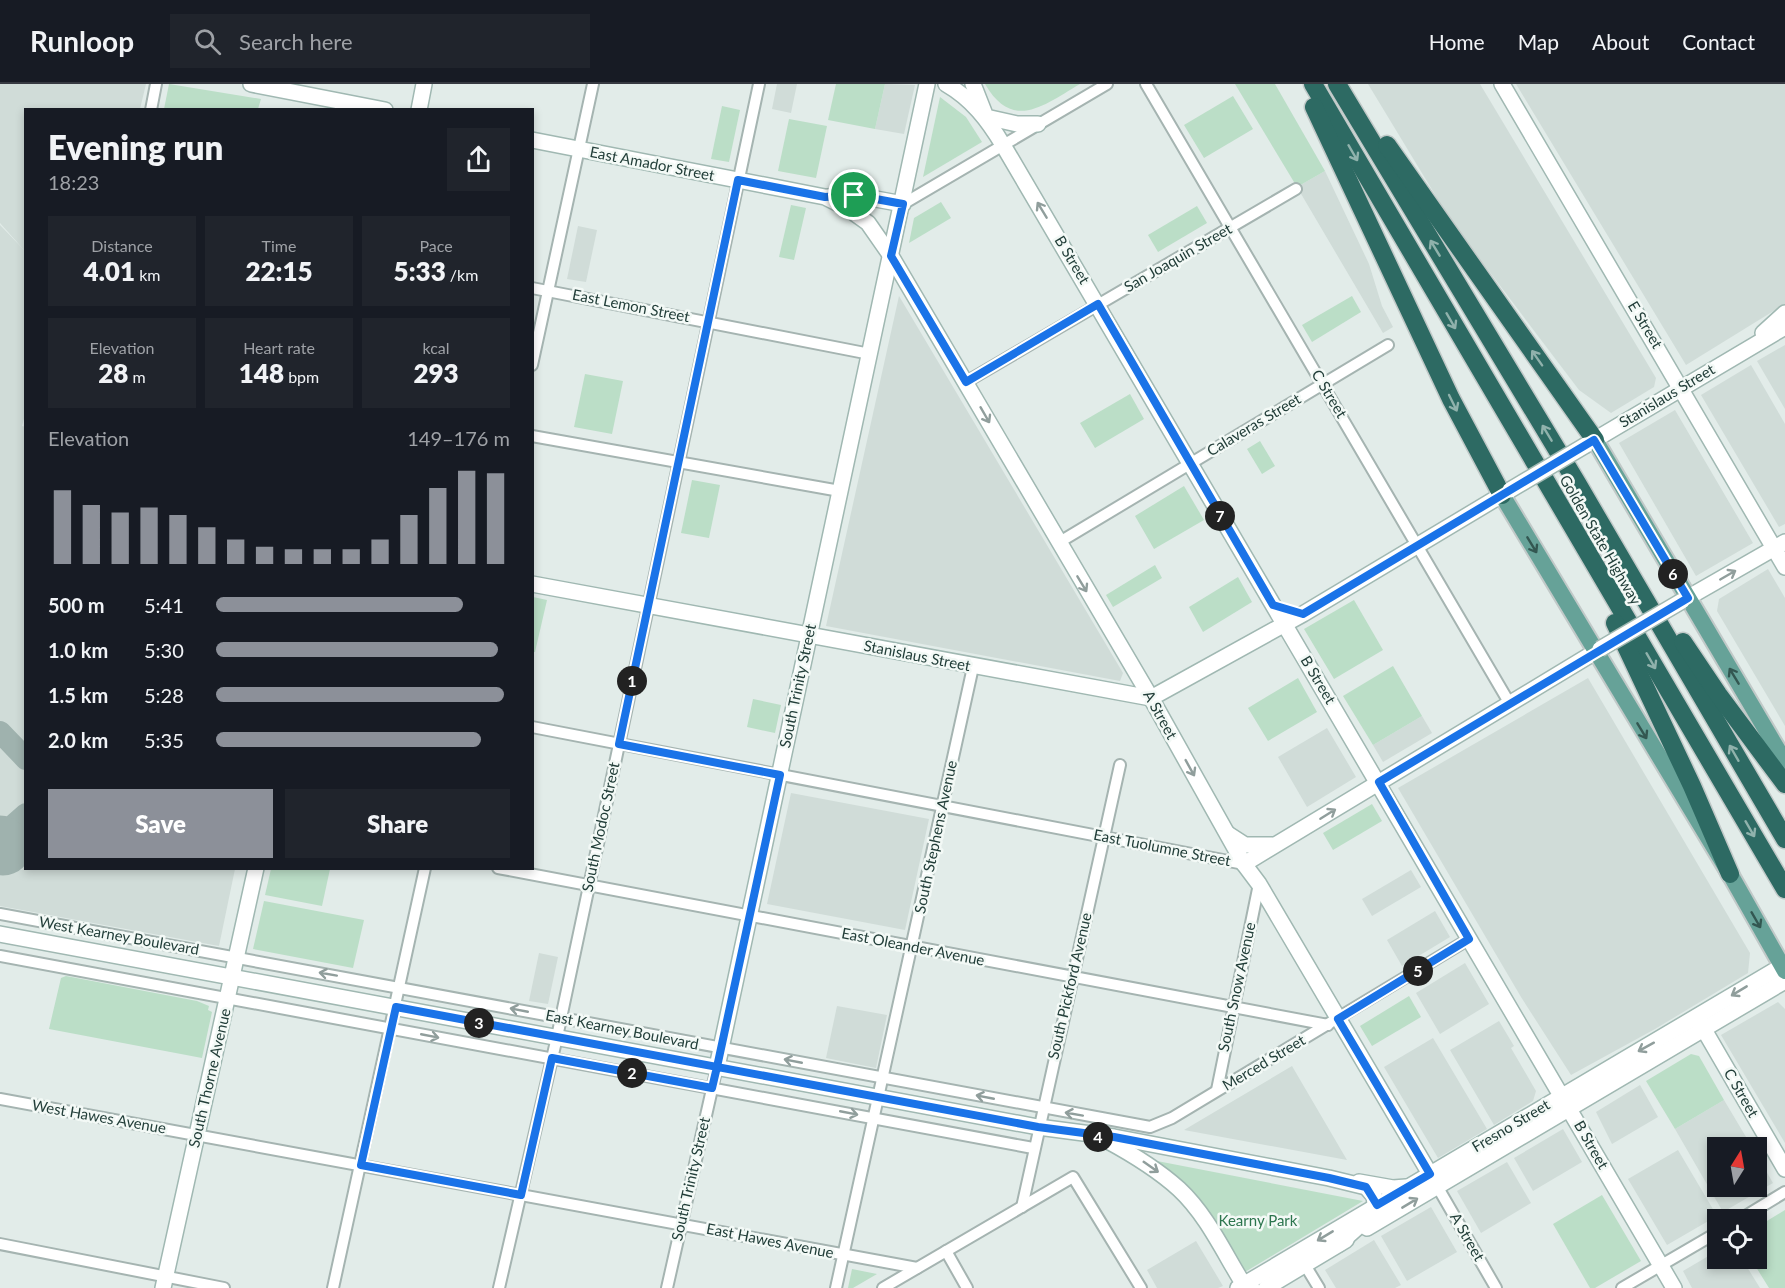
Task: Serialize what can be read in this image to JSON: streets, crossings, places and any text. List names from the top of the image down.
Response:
{
  "streets": {
    "highway": ["Golden State Highway"],
    "main road": [
      "East Amador Street",
      "B Street",
      "E Street",
      "C Street",
      "Stanislaus Street",
      "South Trinity Street",
      "A Street",
      "East Tuolumne Street",
      "West Kearney Boulevard",
      "East Kearney Boulevard",
      "South Thorne Avenue",
      "Fresno Street"
    ],
    "street": [
      "San Joaquin Street",
      "East Lemon Street",
      "Calaveras Street",
      "South Modoc Street",
      "South Stephens Avenue",
      "East Oleander Avenue",
      "South Pickford Avenue",
      "South Snow Avenue",
      "Merced Street",
      "West Hawes Avenue",
      "East Hawes Avenue"
    ]
  },
  "crossings": [
    ["East Amador Street", "South Trinity Street"],
    ["East Amador Street", "A Street"],
    ["East Amador Street", "South Modoc Street"],
    ["San Joaquin Street", "B Street"],
    ["San Joaquin Street", "C Street"],
    ["San Joaquin Street", "A Street"],
    ["B Street", "Stanislaus Street"],
    ["B Street", "Calaveras Street"],
    ["B Street", "East Tuolumne Street"],
    ["B Street", "Merced Street"],
    ["B Street", "Fresno Street"],
    ["East Lemon Street", "South Trinity Street"],
    ["East Lemon Street", "South Modoc Street"],
    ["E Street", "Stanislaus Street"],
    ["E Street", "East Tuolumne Street"],
    ["C Street", "Stanislaus Street"],
    ["C Street", "Calaveras Street"],
    ["C Street", "East Tuolumne Street"],
    ["C Street", "Fresno Street"],
    ["Stanislaus Street", "South Trinity Street"],
    ["Stanislaus Street", "A Street"],
    ["Stanislaus Street", "South Modoc Street"],
    ["Stanislaus Street", "South Stephens Avenue"],
    ["Calaveras Street", "A Street"],
    ["South Trinity Street", "A Street"],
    ["South Trinity Street", "East Tuolumne Street"],
    ["South Trinity Street", "East Oleander Avenue"],
    ["South Trinity Street", "East Kearney Boulevard"],
    ["South Trinity Street", "East Hawes Avenue"],
    ["A Street", "East Tuolumne Street"],
    ["A Street", "East Oleander Avenue"],
    ["A Street", "South Snow Avenue"],
    ["A Street", "Merced Street"],
    ["A Street", "Fresno Street"],
    ["South Modoc Street", "East Tuolumne Street"],
    ["South Modoc Street", "East Oleander Avenue"],
    ["South Modoc Street", "East Kearney Boulevard"],
    ["South Modoc Street", "East Hawes Avenue"],
    ["South Stephens Avenue", "East Tuolumne Street"],
    ["South Stephens Avenue", "East Oleander Avenue"],
    ["South Stephens Avenue", "East Kearney Boulevard"],
    ["South Stephens Avenue", "East Hawes Avenue"],
    ["East Tuolumne Street", "South Pickford Avenue"],
    ["West Kearney Boulevard", "East Kearney Boulevard"],
    ["West Kearney Boulevard", "South Thorne Avenue"],
    ["East Oleander Avenue", "South Pickford Avenue"],
    ["East Oleander Avenue", "South Snow Avenue"],
    ["East Oleander Avenue", "Merced Street"],
    ["South Pickford Avenue", "East Kearney Boulevard"],
    ["South Pickford Avenue", "Merced Street"],
    ["South Snow Avenue", "Merced Street"],
    ["East Kearney Boulevard", "Merced Street"],
    ["East Kearney Boulevard", "South Thorne Avenue"],
    ["East Kearney Boulevard", "Fresno Street"],
    ["South Thorne Avenue", "West Hawes Avenue"],
    ["South Thorne Avenue", "East Hawes Avenue"],
    ["West Hawes Avenue", "East Hawes Avenue"]
  ],
  "one_way": ["A Street", "Merced Street"],
  "parks": ["Kearny Park"],
  "north": "top",
  "page": {
    "header": "Runloop",
    "search": "Search here",
    "nav": [
      "Home",
      "Map",
      "About",
      "Contact"
    ],
    "heading": ["Evening run", "18:23"],
    "stats": [
      ["Distance", "4.01 km"],
      ["Time", "22:15"],
      ["Pace", "5:33 /km"],
      ["Elevation", "28 m"],
      ["Heart rate", "148 bpm"],
      ["kcal", "293"]
    ],
    "chart": ["Elevation", "149–176 m"],
    "pins": [
      "7",
      "6",
      "1",
      "5",
      "3",
      "2",
      "4"
    ],
    "list": [
      {
        "name": "500 m",
        "note": "5:41"
      },
      {
        "name": "1.0 km",
        "note": "5:30"
      },
      {
        "name": "1.5 km",
        "note": "5:28"
      },
      {
        "name": "2.0 km",
        "note": "5:35"
      }
    ],
    "buttons": ["Save", "Share"]
  }
}
